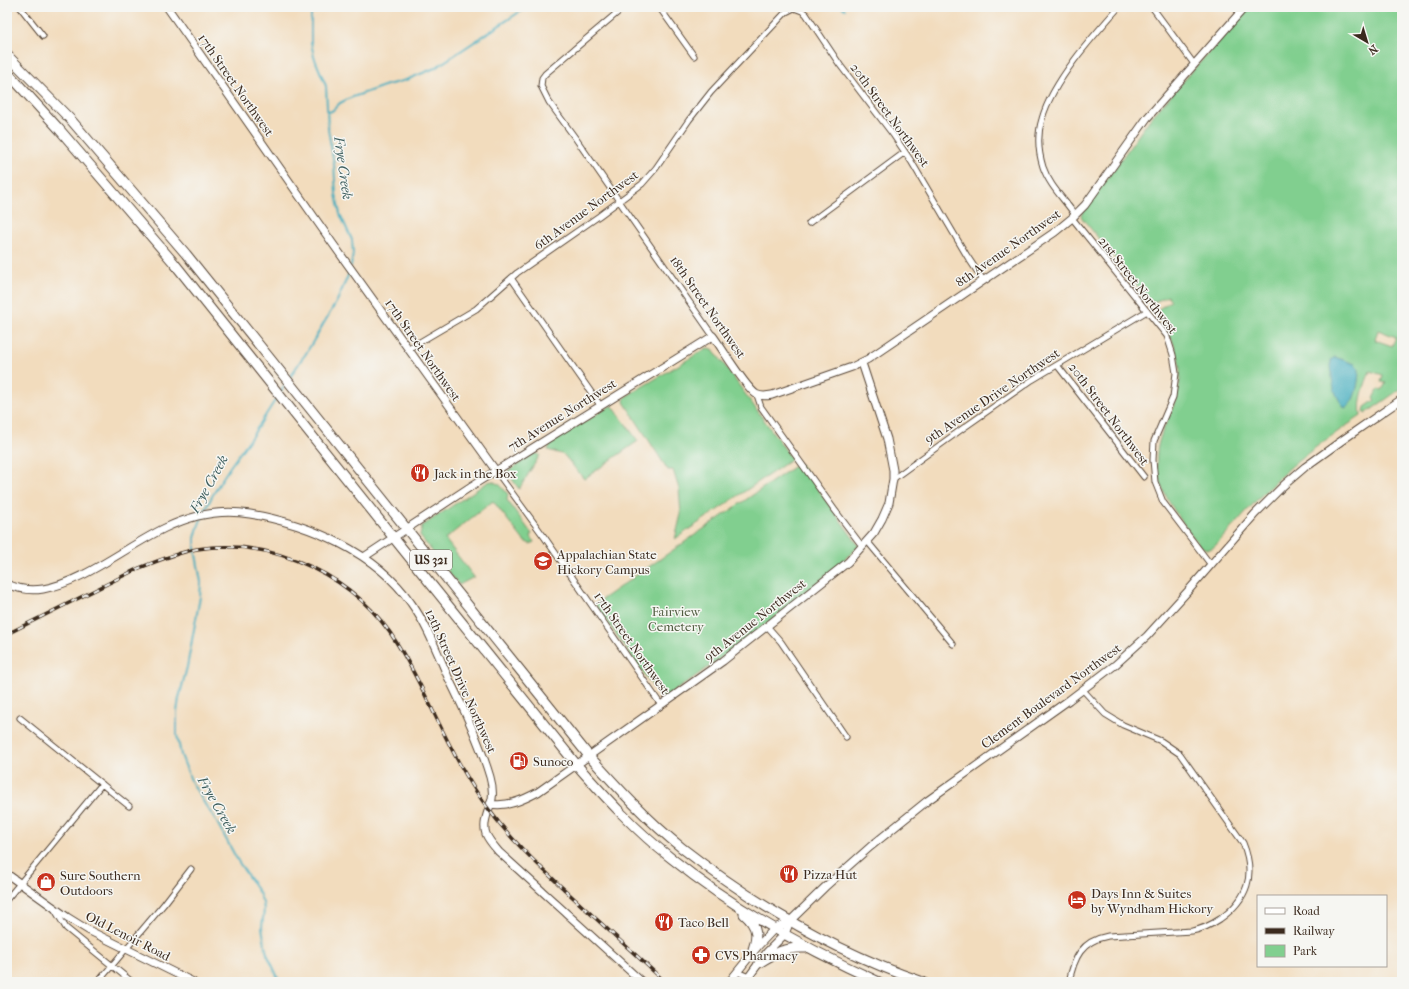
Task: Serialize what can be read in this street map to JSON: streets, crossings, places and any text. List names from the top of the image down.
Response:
{
  "streets": {
    "highway": ["US 321"],
    "street": [
      "17th Street Northwest",
      "20th Street Northwest",
      "6th Avenue Northwest",
      "8th Avenue Northwest",
      "21st Street Northwest",
      "18th Street Northwest",
      "9th Avenue Drive Northwest",
      "7th Avenue Northwest",
      "9th Avenue Northwest",
      "12th Street Drive Northwest",
      "Clement Boulevard Northwest",
      "Old Lenoir Road"
    ]
  },
  "crossings": [
    ["17th Street Northwest", "6th Avenue Northwest"],
    ["17th Street Northwest", "7th Avenue Northwest"],
    ["17th Street Northwest", "9th Avenue Northwest"],
    ["20th Street Northwest", "6th Avenue Northwest"],
    ["20th Street Northwest", "8th Avenue Northwest"],
    ["20th Street Northwest", "9th Avenue Drive Northwest"],
    ["6th Avenue Northwest", "18th Street Northwest"],
    ["8th Avenue Northwest", "21st Street Northwest"],
    ["8th Avenue Northwest", "18th Street Northwest"],
    ["8th Avenue Northwest", "9th Avenue Northwest"],
    ["21st Street Northwest", "9th Avenue Drive Northwest"],
    ["21st Street Northwest", "Clement Boulevard Northwest"],
    ["18th Street Northwest", "7th Avenue Northwest"],
    ["18th Street Northwest", "9th Avenue Northwest"],
    ["9th Avenue Drive Northwest", "9th Avenue Northwest"],
    ["7th Avenue Northwest", "US 321"],
    ["7th Avenue Northwest", "12th Street Drive Northwest"],
    ["US 321", "9th Avenue Northwest"],
    ["US 321", "Clement Boulevard Northwest"],
    ["9th Avenue Northwest", "12th Street Drive Northwest"]
  ],
  "water": ["Frye Creek"],
  "parks": ["Fairview Cemetery"],
  "places": {
    "restaurant": ["Jack in the Box", "Pizza Hut", "Taco Bell"],
    "school or university": ["Appalachian State Hickory Campus"],
    "fuel station": ["Sunoco"],
    "shop": ["Sure Southern Outdoors"],
    "hotel": ["Days Inn & Suites by Wyndham Hickory"],
    "pharmacy": ["CVS Pharmacy"]
  },
  "legend": ["Road", "Railway", "Park"],
  "north": "bottom right"
}
